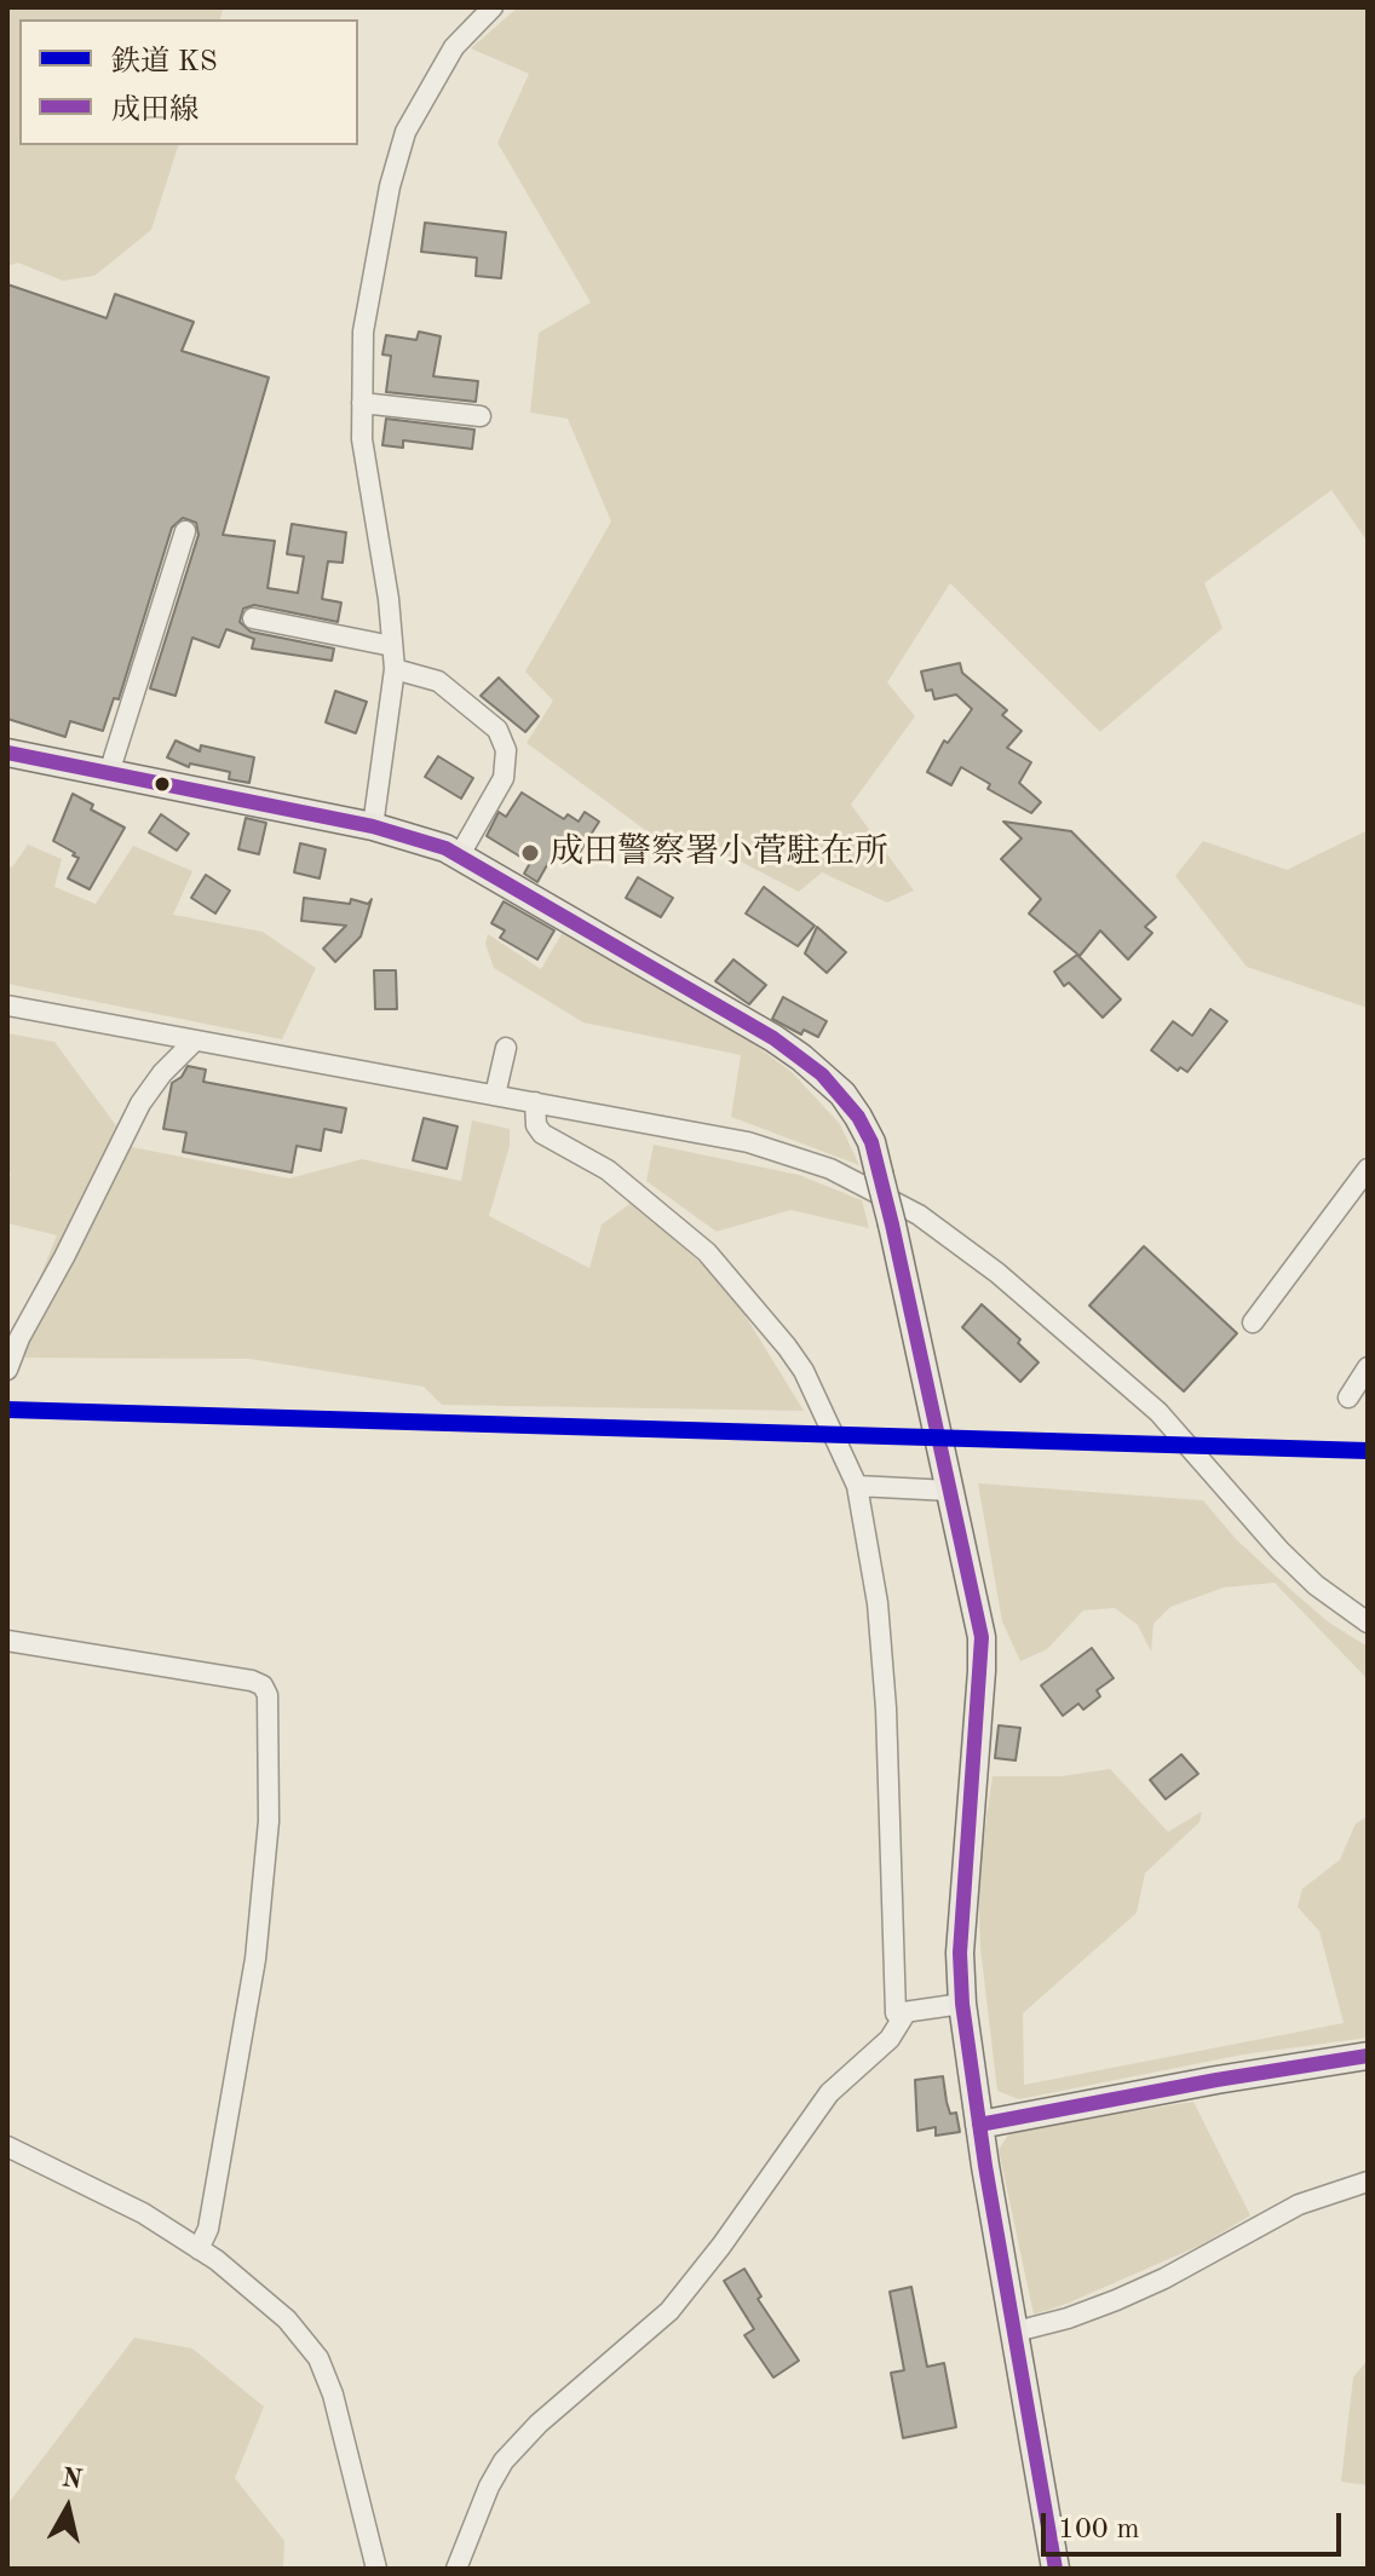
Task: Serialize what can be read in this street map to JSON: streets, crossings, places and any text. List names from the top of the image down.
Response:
{
  "places": ["成田警察署小菅駐在所"],
  "lines": ["transit line 成田線", "rail line KS"],
  "legend": ["鉄道 KS", "成田線"],
  "scale_bar": "100 m",
  "north": "top"
}
